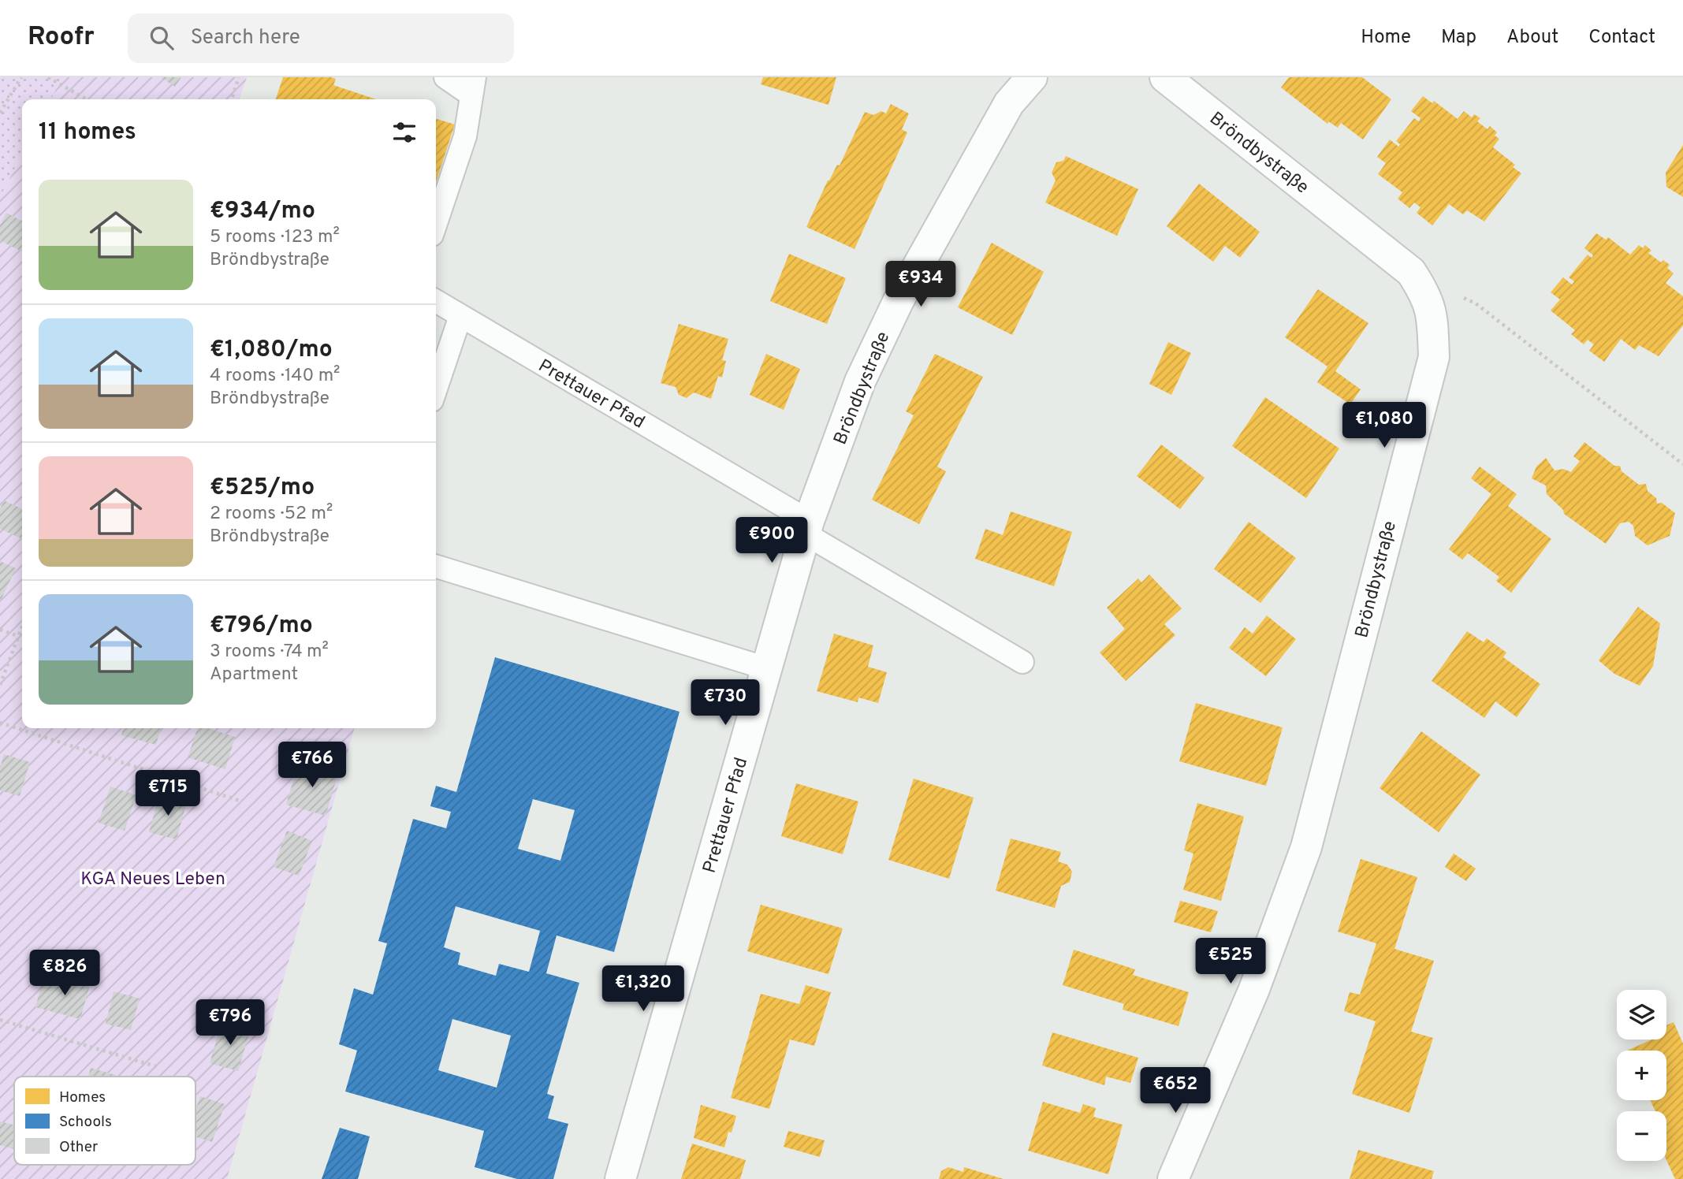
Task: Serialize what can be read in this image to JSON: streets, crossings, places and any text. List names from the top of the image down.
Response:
{
  "streets": {
    "street": ["Bröndbystraße", "Prettauer Pfad"]
  },
  "crossings": [
    ["Bröndbystraße", "Prettauer Pfad"]
  ],
  "parks": ["KGA Neues Leben"],
  "legend": ["Homes", "Schools", "Other"],
  "page": {
    "header": "Roofr",
    "search": "Search here",
    "nav": [
      "Home",
      "Map",
      "About",
      "Contact"
    ],
    "heading": "11 homes",
    "list": [
      {
        "name": "€934/mo",
        "note": "5 rooms · 123 m² · Bröndbystraße"
      },
      {
        "name": "€1,080/mo",
        "note": "4 rooms · 140 m² · Bröndbystraße"
      },
      {
        "name": "€525/mo",
        "note": "2 rooms · 52 m² · Bröndbystraße"
      },
      {
        "name": "€796/mo",
        "note": "3 rooms · 74 m² · Apartment"
      }
    ],
    "price": [
      "€934",
      "€1,080",
      "€900",
      "€730",
      "€766",
      "€715",
      "€525",
      "€826",
      "€1,320",
      "€796",
      "€652"
    ],
    "map_buttons": ["+", "−"]
  }
}
